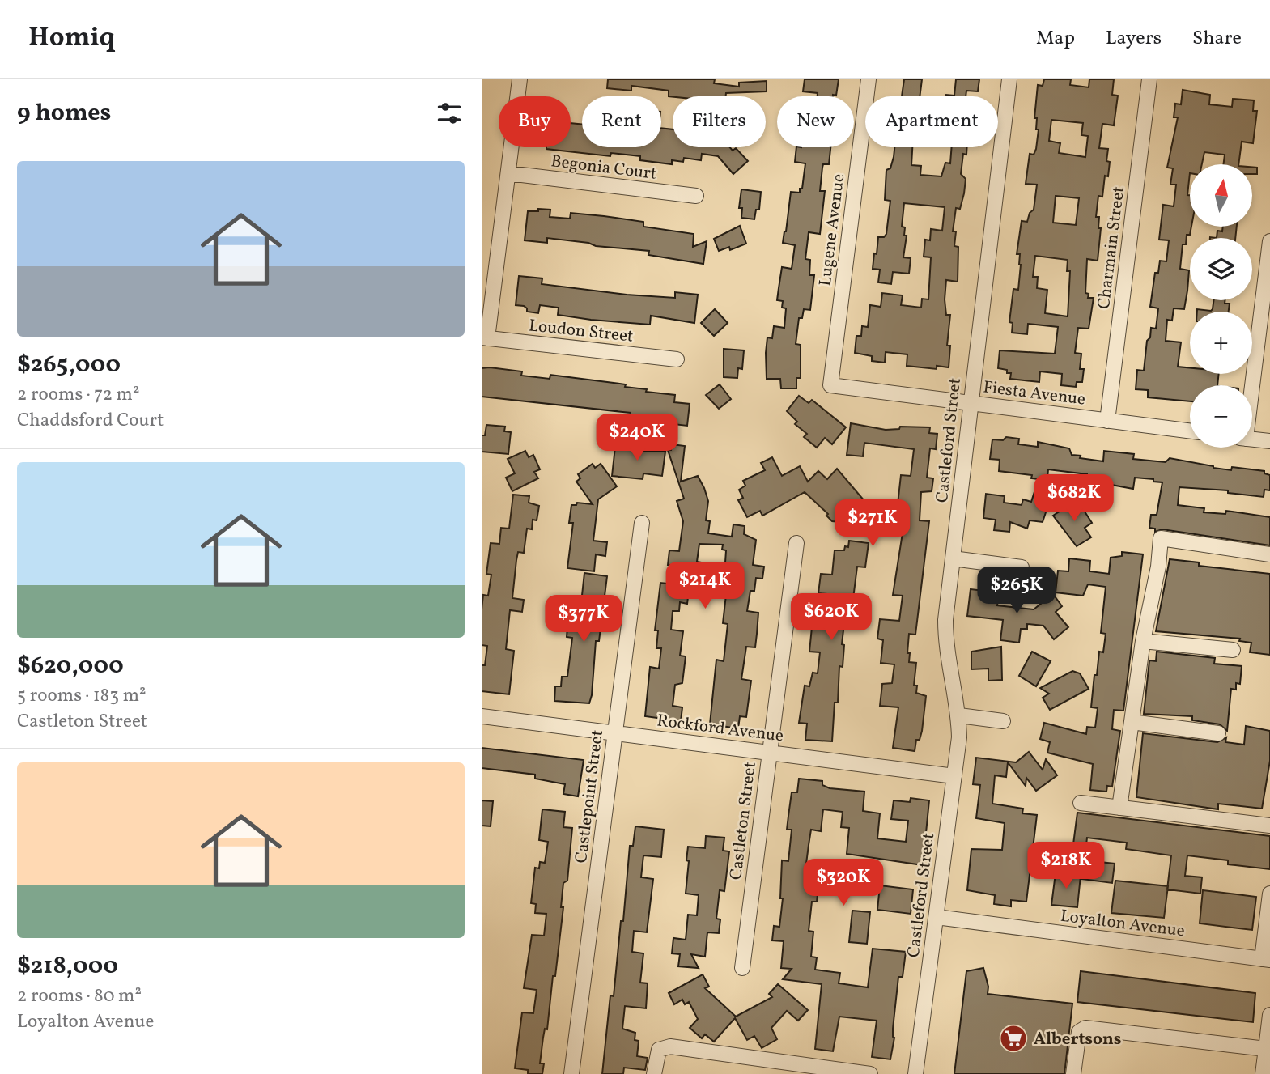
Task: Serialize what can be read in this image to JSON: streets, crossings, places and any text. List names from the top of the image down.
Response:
{
  "streets": {
    "street": [
      "Begonia Court",
      "Lugene Avenue",
      "Charmain Street",
      "Loudon Street",
      "Fiesta Avenue",
      "Castleford Street",
      "Rockford Avenue",
      "Castlepoint Street",
      "Castleton Street",
      "Loyalton Avenue"
    ]
  },
  "crossings": [
    ["Lugene Avenue", "Fiesta Avenue"],
    ["Charmain Street", "Fiesta Avenue"],
    ["Fiesta Avenue", "Castleford Street"],
    ["Castleford Street", "Rockford Avenue"],
    ["Castleford Street", "Loyalton Avenue"],
    ["Rockford Avenue", "Castlepoint Street"],
    ["Rockford Avenue", "Castleton Street"]
  ],
  "places": {
    "supermarket": ["Albertsons"]
  },
  "north": "top",
  "page": {
    "header": "Homiq",
    "nav": ["Map", "Layers", "Share"],
    "heading": "9 homes",
    "chip": [
      "Buy",
      "Rent",
      "Filters",
      "New",
      "Apartment"
    ],
    "list": [
      {
        "name": "$265,000",
        "note": "2 rooms · 72 m² · Chaddsford Court"
      },
      {
        "name": "$620,000",
        "note": "5 rooms · 183 m² · Castleton Street"
      },
      {
        "name": "$218,000",
        "note": "2 rooms · 80 m² · Loyalton Avenue"
      }
    ],
    "map_buttons": ["+", "−"],
    "price": [
      "$240K",
      "$682K",
      "$271K",
      "$214K",
      "$265K",
      "$620K",
      "$377K",
      "$218K",
      "$320K"
    ]
  }
}
